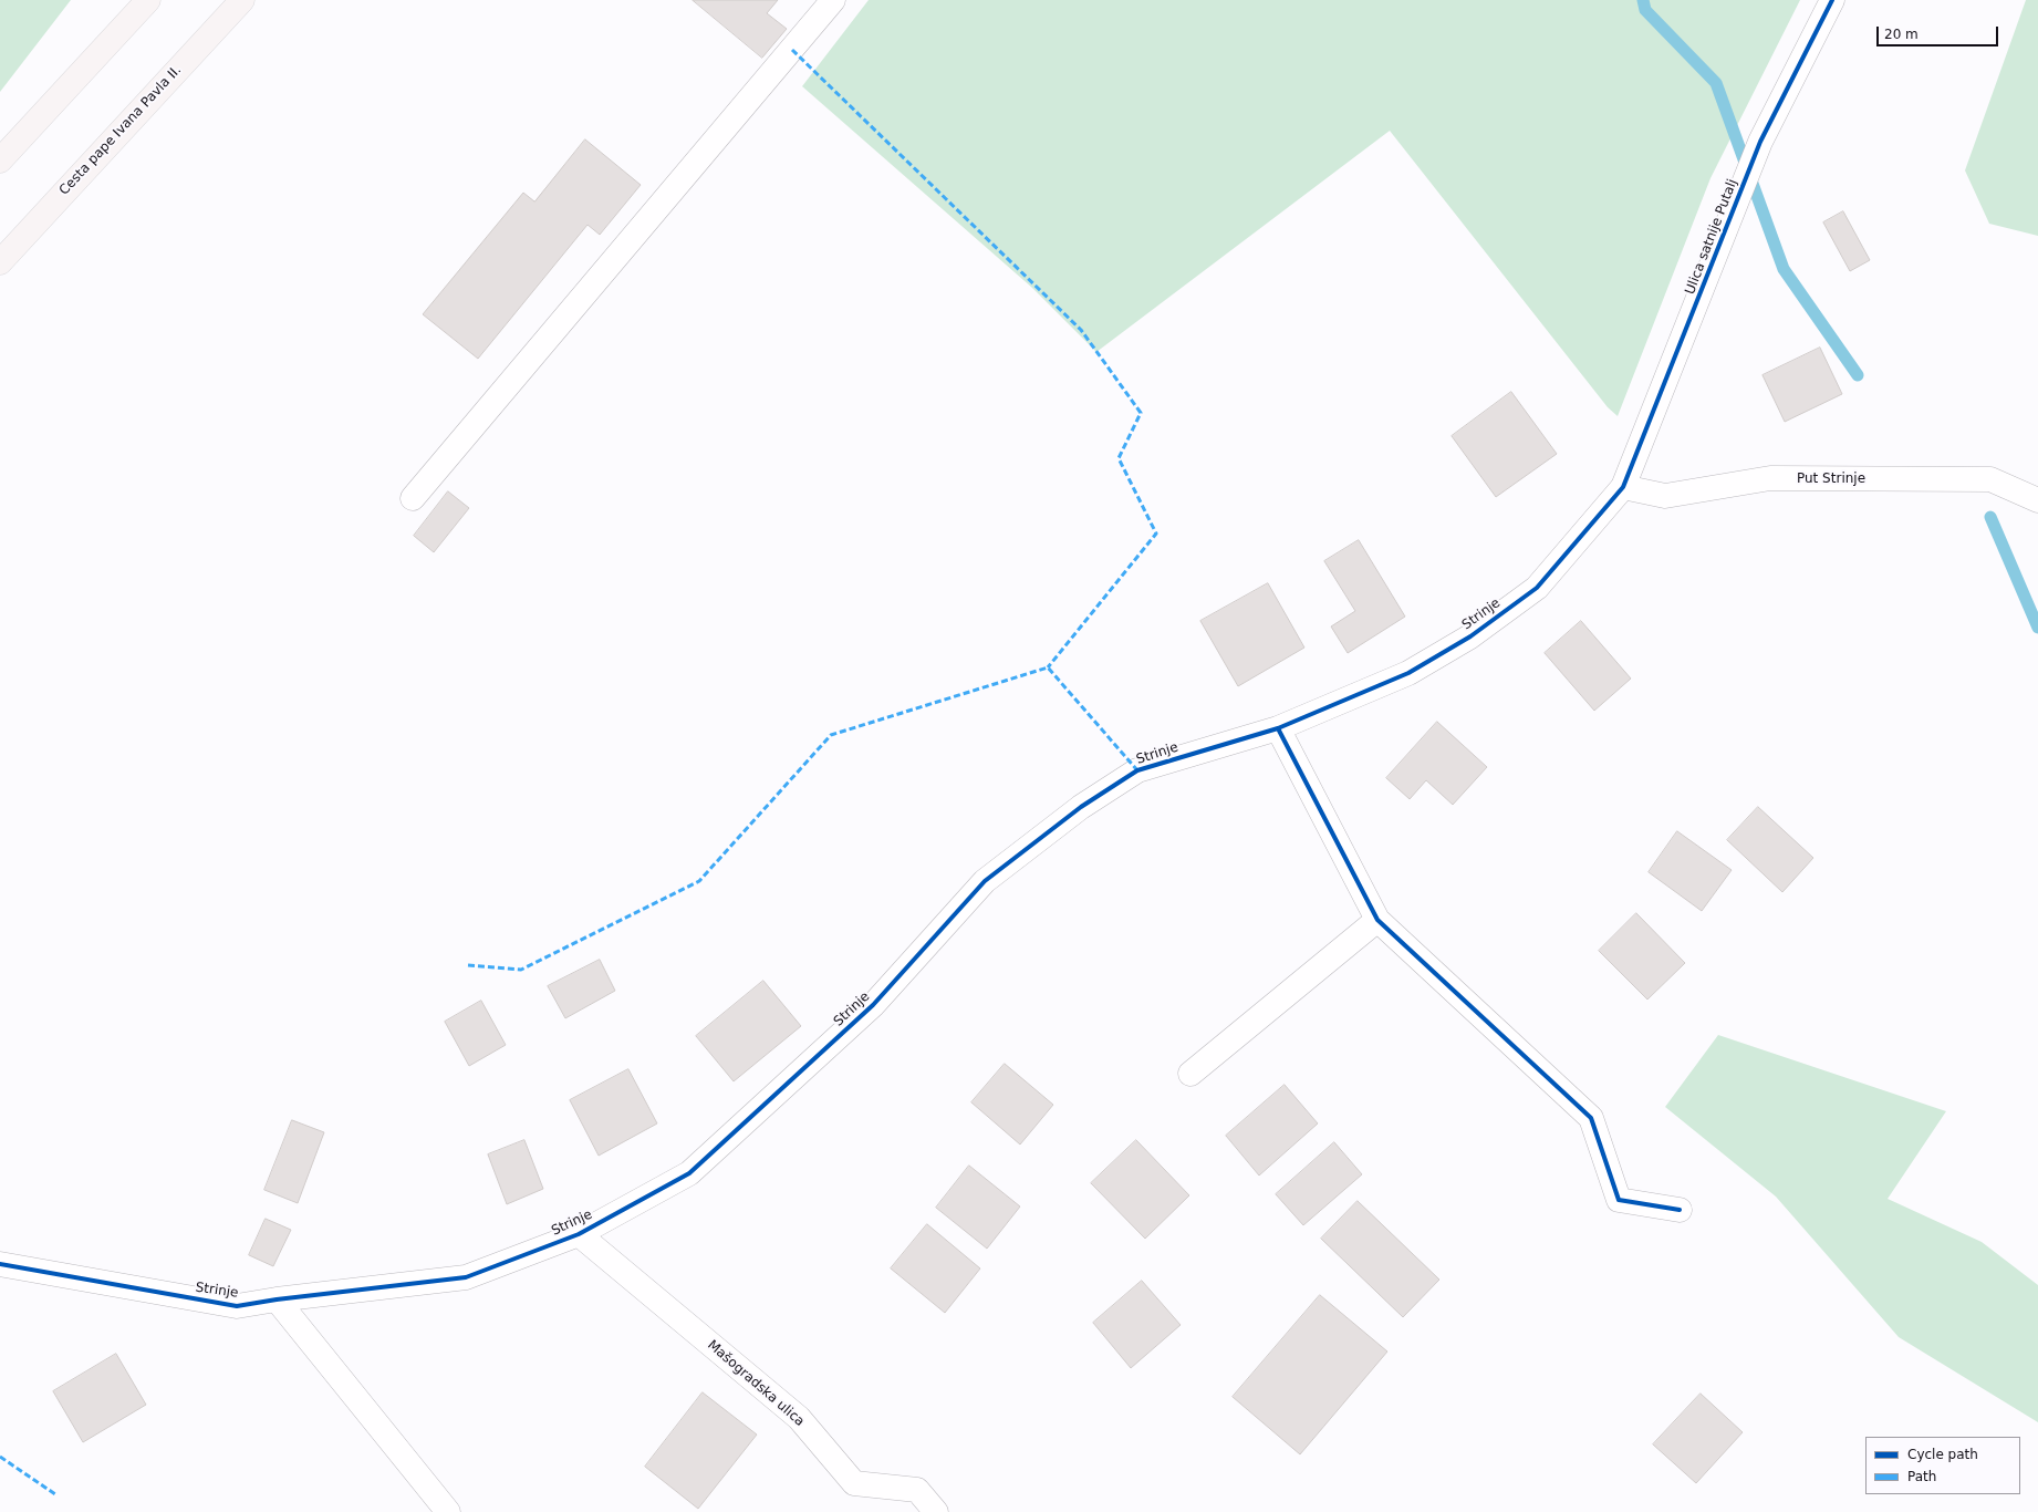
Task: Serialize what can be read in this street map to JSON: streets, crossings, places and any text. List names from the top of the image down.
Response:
{
  "streets": {
    "main road": ["Cesta pape Ivana Pavla II."],
    "street": [
      "Ulica satnije Putalj",
      "Put Strinje",
      "Strinje",
      "Mašogradska ulica"
    ]
  },
  "crossings": [
    ["Ulica satnije Putalj", "Put Strinje"],
    ["Ulica satnije Putalj", "Strinje"],
    ["Put Strinje", "Strinje"],
    ["Strinje", "Mašogradska ulica"]
  ],
  "legend": ["Cycle path", "Path"],
  "scale_bar": "20 m"
}
